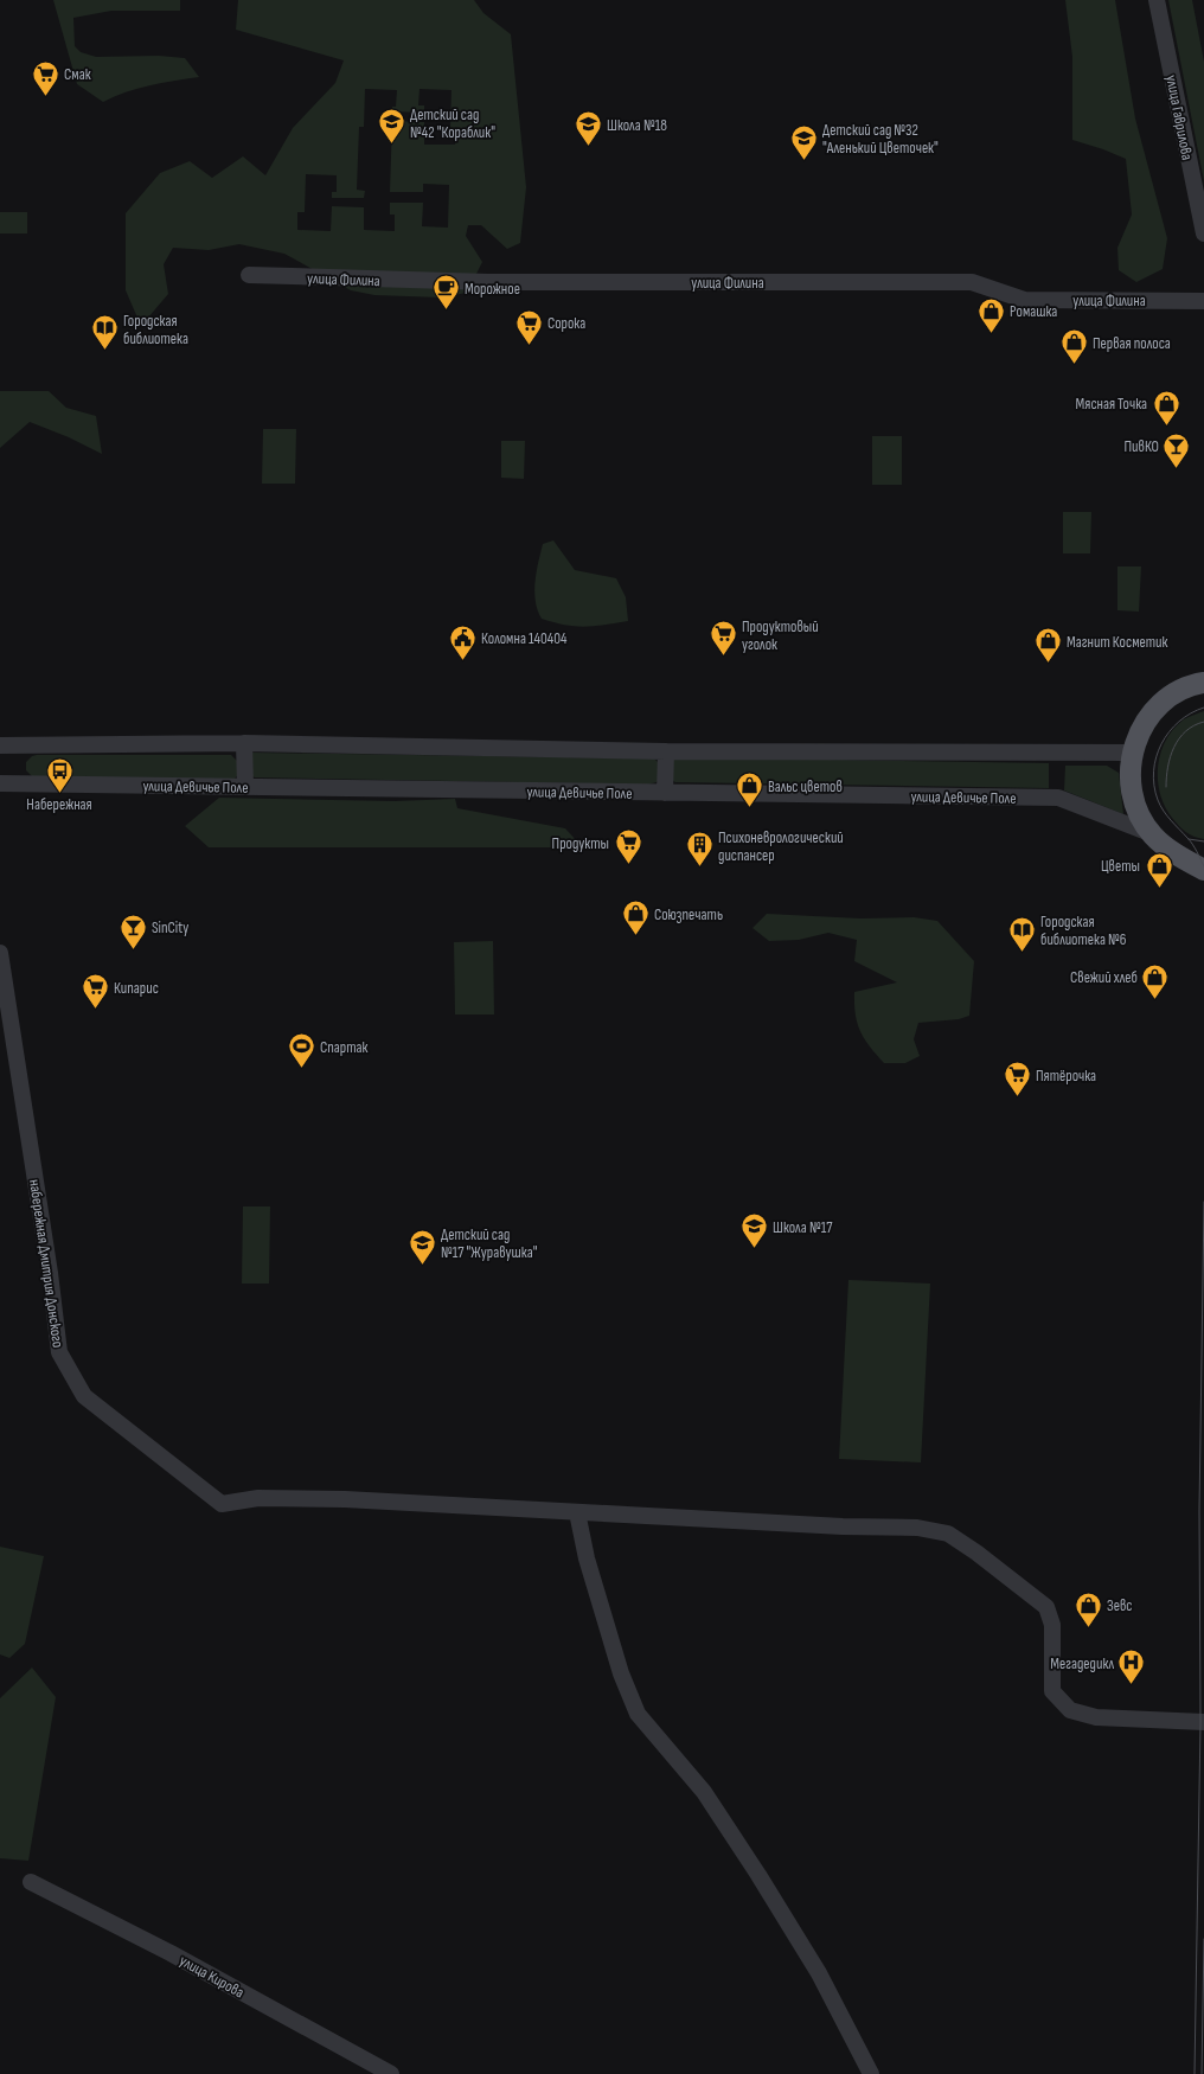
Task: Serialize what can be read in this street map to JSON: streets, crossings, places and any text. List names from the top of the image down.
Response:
{
  "streets": {
    "main road": ["улица Девичье Поле"],
    "street": [
      "улица Гаврилова",
      "улица Филина",
      "набережная Дмитрия Донского",
      "улица Кирова"
    ]
  },
  "places": {
    "supermarket": [
      "Смак",
      "Сорока",
      "Продуктовый уголок",
      "Продукты",
      "Кипарис",
      "Пятёрочка"
    ],
    "school or university": [
      "Детский сад №42 \"Кораблик\"",
      "Школа №18",
      "Детский сад №32 \"Аленький Цветочек\"",
      "Школа №17",
      "Детский сад №17 \"Журавушка\""
    ],
    "cafe": ["Морожное"],
    "shop": [
      "Ромашка",
      "Первая полоса",
      "Мясная Точка",
      "Магнит Косметик",
      "Вальс цветов",
      "Цветы",
      "Союзпечать",
      "Свежий хлеб",
      "Зевс"
    ],
    "library": ["Городская библиотека", "Городская библиотека №6"],
    "bar": ["ПивКО", "SinCity"],
    "public building": ["Коломна 140404"],
    "bus stop": ["Набережная"],
    "building": ["Психоневрологический диспансер"],
    "sports": ["Спартак"],
    "hospital": ["Мегадедикл"]
  }
}
